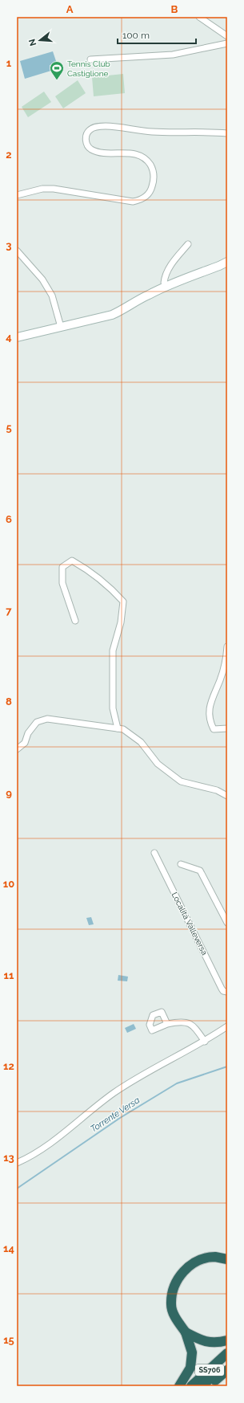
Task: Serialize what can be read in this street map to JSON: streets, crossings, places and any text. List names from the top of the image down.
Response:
{
  "streets": {
    "highway": ["SS706"],
    "street": ["Località Valleversa"]
  },
  "water": ["Torrente Versa"],
  "places": {
    "sports": ["Tennis Club Castiglione"]
  },
  "scale_bar": "100 m",
  "north": "left",
  "grid": {
    "columns": ["A", "B"],
    "rows": [
      "1",
      "2",
      "3",
      "4",
      "5",
      "6",
      "7",
      "8",
      "9",
      "10",
      "11",
      "12",
      "13",
      "14",
      "15"
    ]
  }
}
